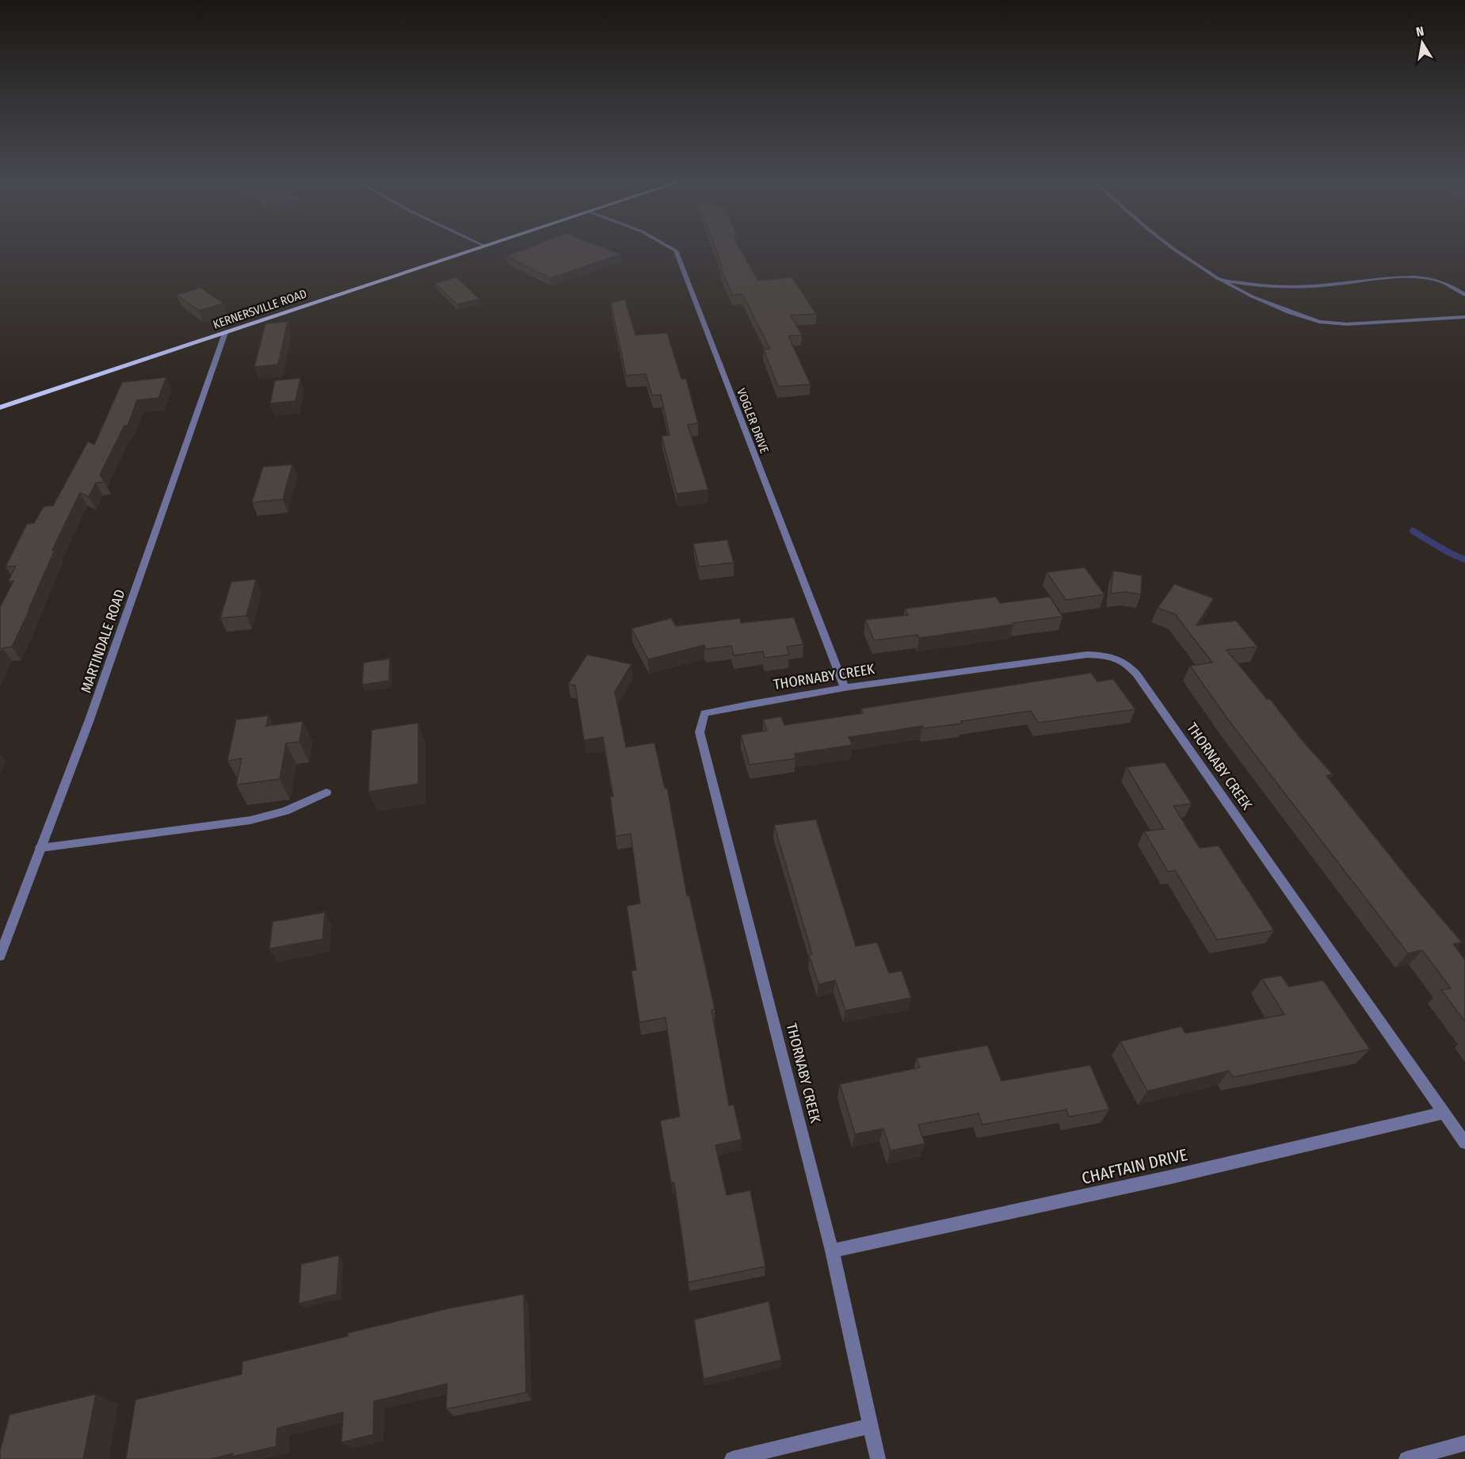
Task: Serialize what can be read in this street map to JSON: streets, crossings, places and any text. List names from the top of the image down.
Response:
{
  "streets": {
    "main road": ["KERNERSVILLE ROAD"],
    "street": [
      "VOGLER DRIVE",
      "MARTINDALE ROAD",
      "THORNABY CREEK",
      "CHAFTAIN DRIVE"
    ]
  },
  "crossings": [
    ["KERNERSVILLE ROAD", "MARTINDALE ROAD"],
    ["VOGLER DRIVE", "THORNABY CREEK"],
    ["THORNABY CREEK", "CHAFTAIN DRIVE"]
  ],
  "north": "top"
}
